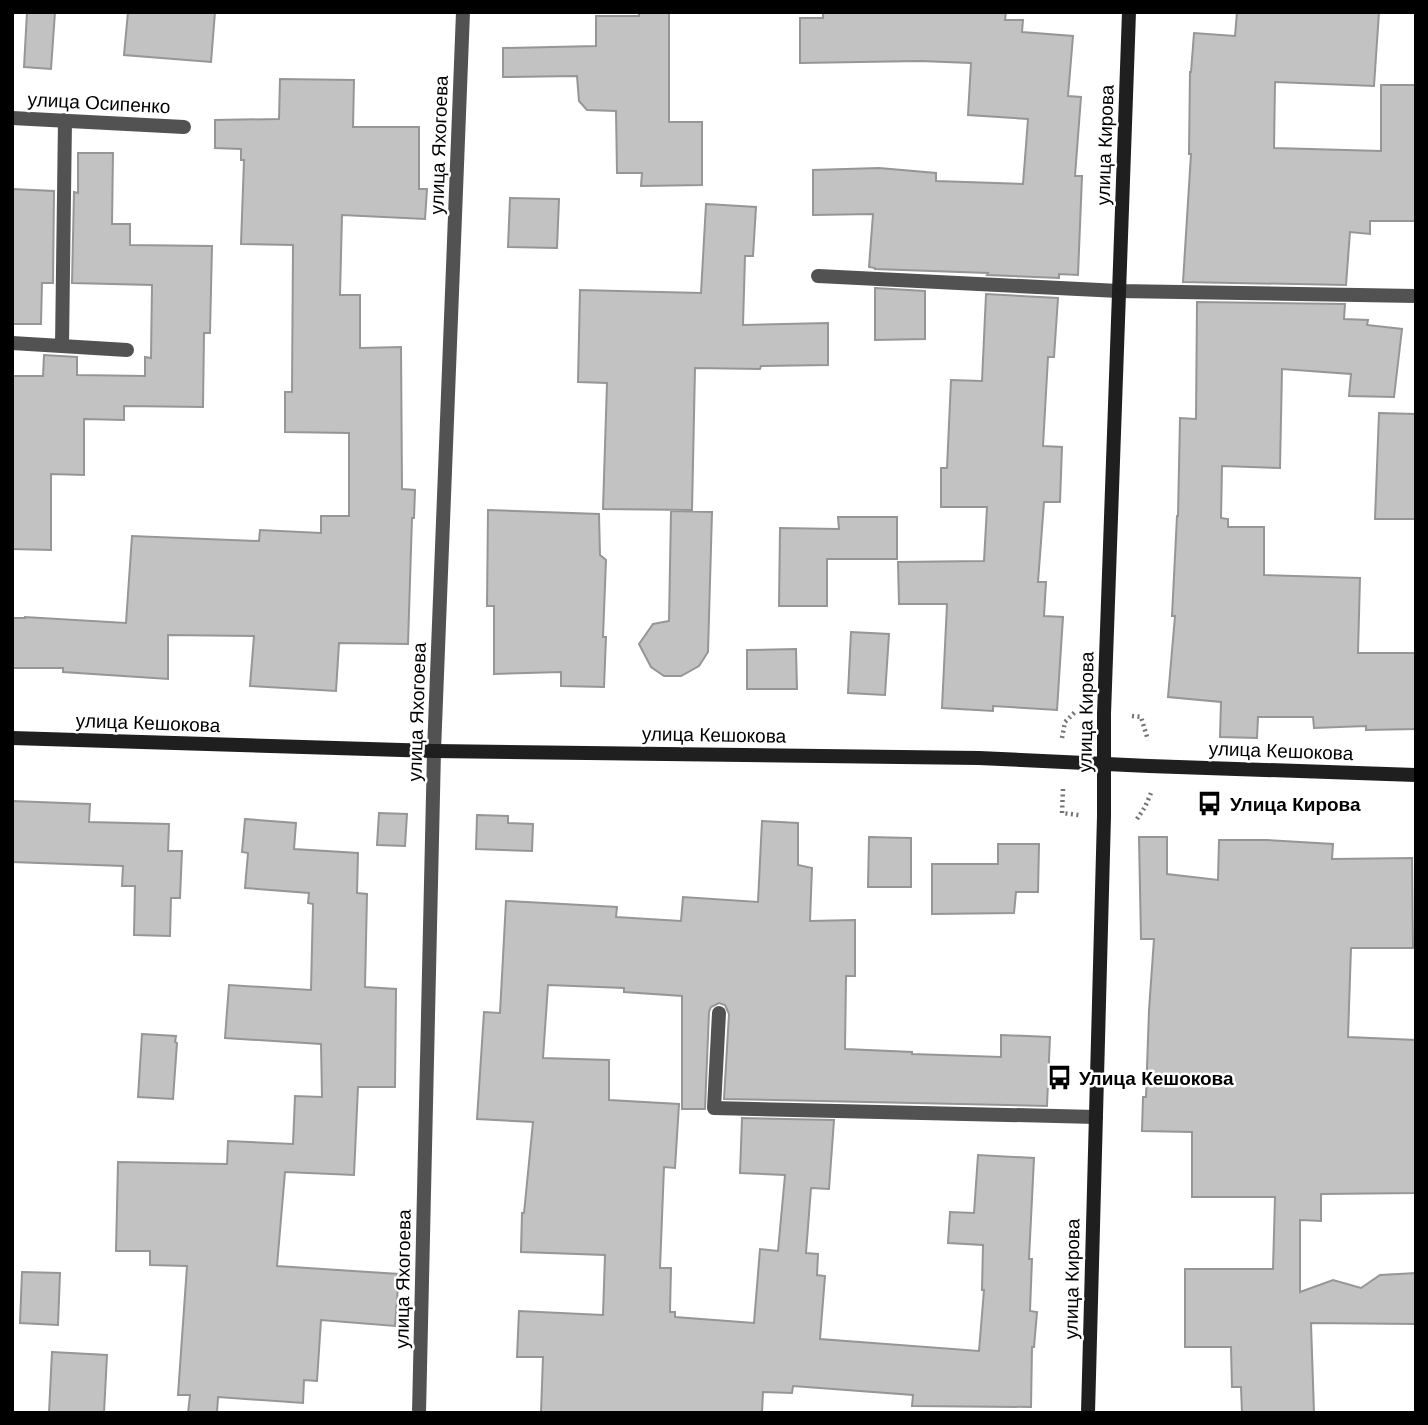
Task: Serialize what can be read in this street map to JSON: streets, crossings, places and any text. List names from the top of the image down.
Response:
{
  "streets": {
    "main road": ["улица Кирова", "улица Кешокова"],
    "street": ["улица Осипенко", "улица Яхогоева"]
  },
  "crossings": [
    ["улица Яхогоева", "улица Кешокова"],
    ["улица Кирова", "улица Кешокова"]
  ],
  "places": {
    "bus stop": ["Улица Кирова", "Улица Кешокова"]
  }
}
